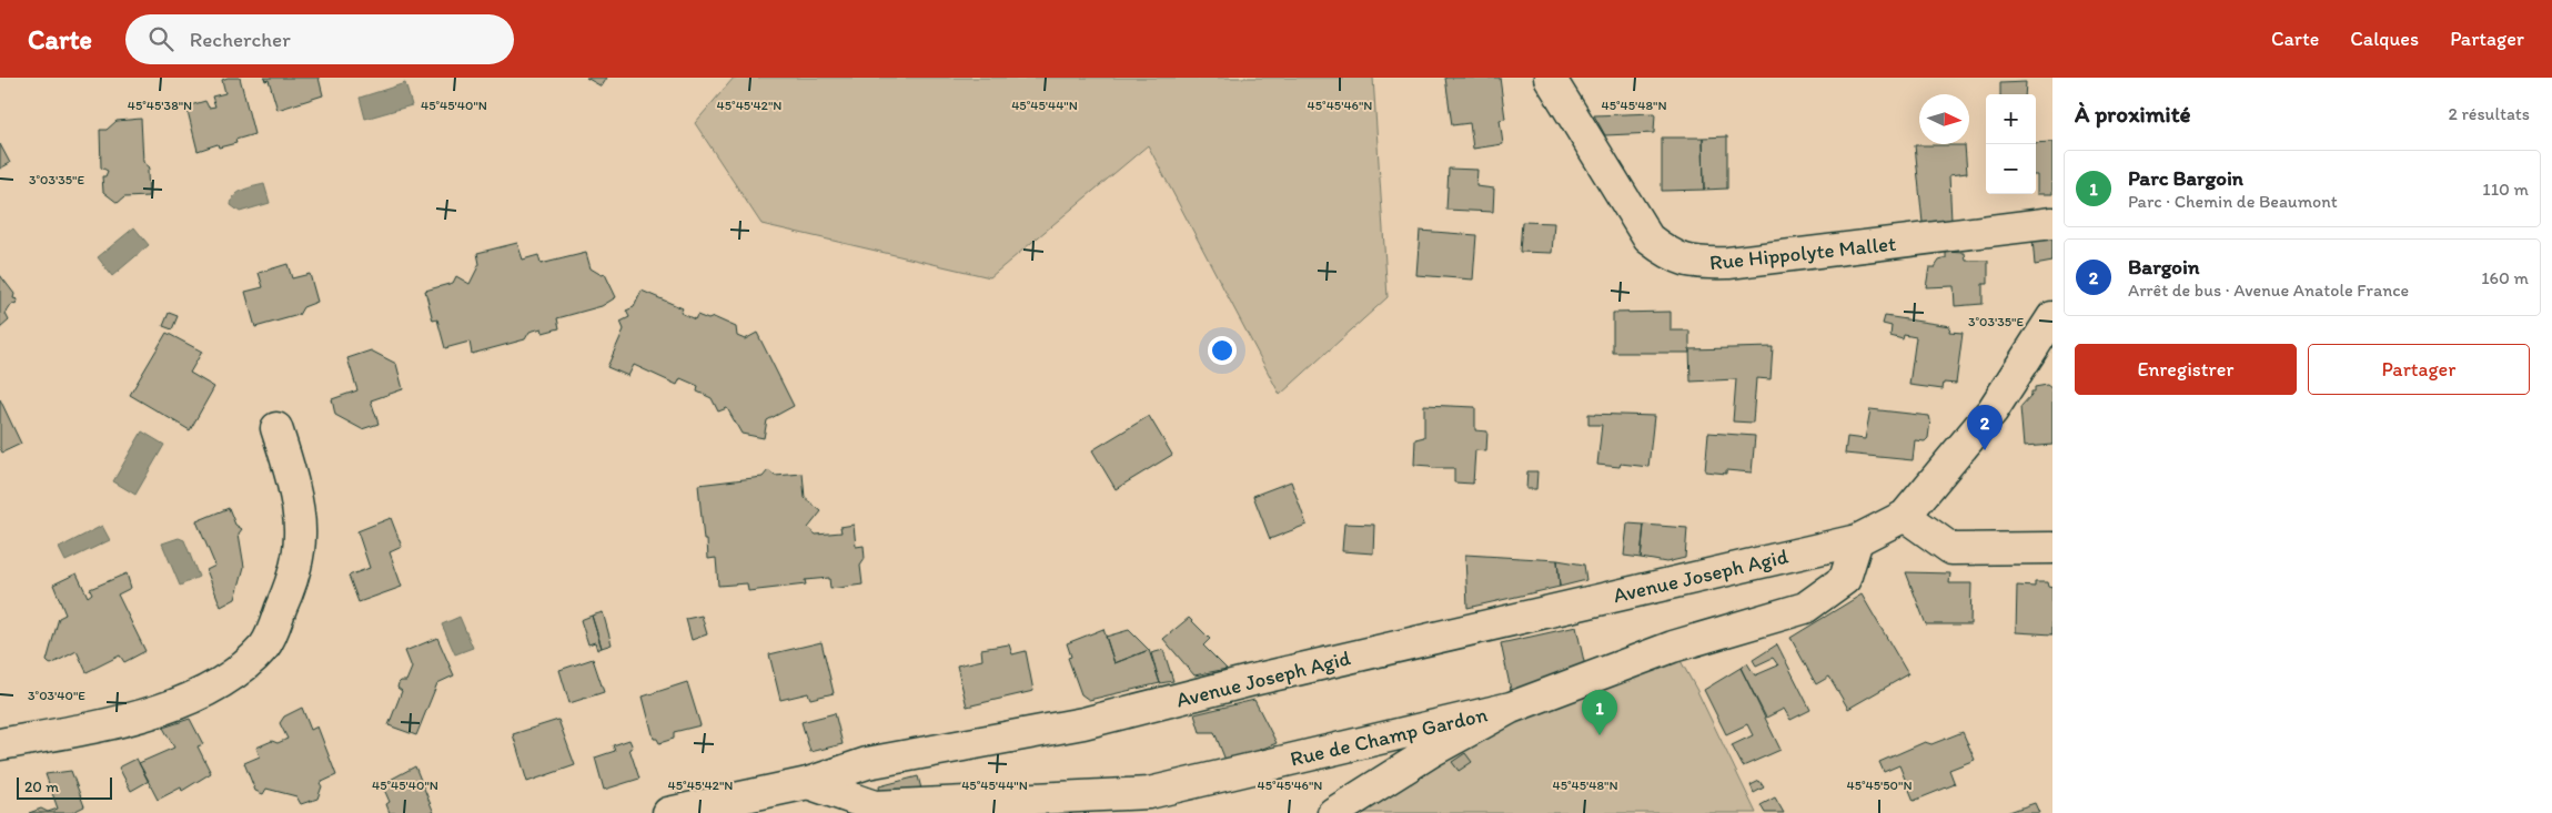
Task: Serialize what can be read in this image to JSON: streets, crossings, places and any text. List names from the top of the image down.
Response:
{
  "streets": {
    "street": ["Rue Hippolyte Mallet", "Avenue Joseph Agid", "Rue de Champ Gardon"]
  },
  "crossings": [
    ["Avenue Joseph Agid", "Rue de Champ Gardon"]
  ],
  "scale_bar": "20 m",
  "north": "right",
  "page": {
    "header": "Carte",
    "search": "Rechercher",
    "nav": ["Carte", "Calques", "Partager"],
    "heading": ["À proximité", "2 résultats"],
    "map_buttons": ["+", "−"],
    "list": [
      {
        "mark": "1",
        "name": "Parc Bargoin",
        "note": "Parc · Chemin de Beaumont",
        "value": "110 m"
      },
      {
        "mark": "2",
        "name": "Bargoin",
        "note": "Arrêt de bus · Avenue Anatole France",
        "value": "160 m"
      }
    ],
    "buttons": ["Enregistrer", "Partager"],
    "pins": ["2", "1"],
    "scale": "20 m"
  },
  "coordinates": [
    "45°45'38\"N",
    "45°45'40\"N",
    "45°45'42\"N",
    "45°45'44\"N",
    "45°45'46\"N",
    "45°45'48\"N",
    "3°03'35\"E",
    "3°03'40\"E",
    "45°45'50\"N"
  ]
}
